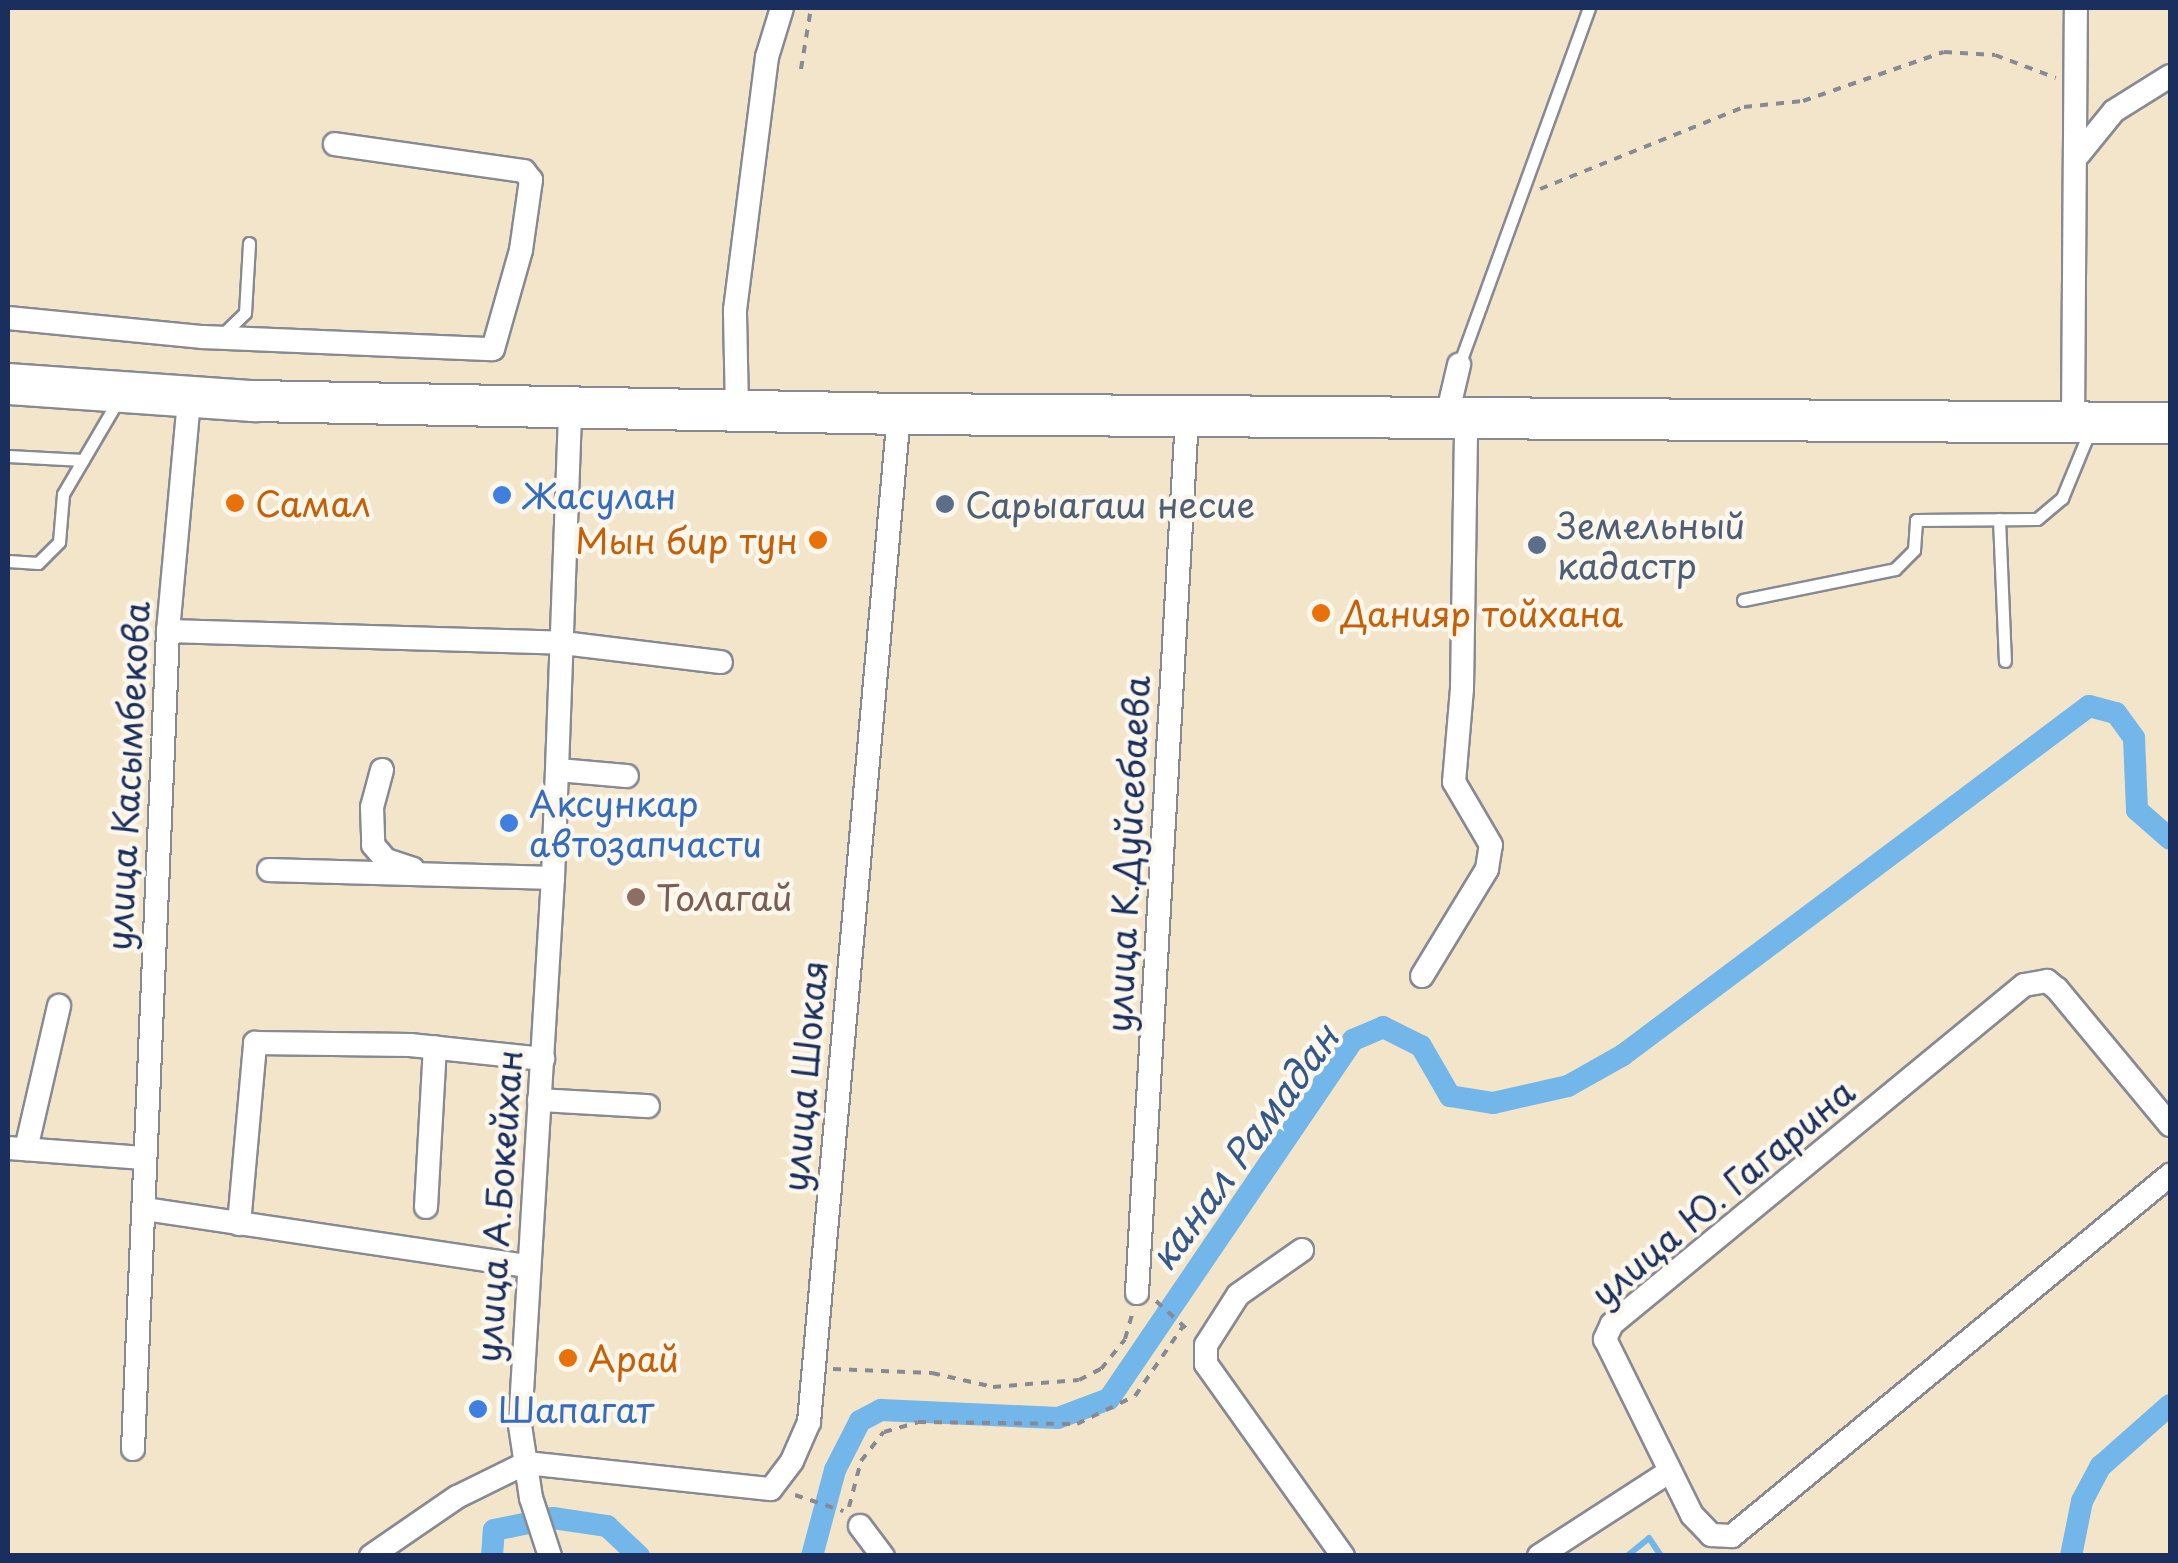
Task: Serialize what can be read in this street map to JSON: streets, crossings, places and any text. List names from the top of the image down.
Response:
{
  "streets": {
    "street": [
      "улица Касымбекова",
      "улица К.Дуйсебаева",
      "улица Шокая",
      "улица Ю. Гагарина",
      "улица А.Бокейхан"
    ]
  },
  "crossings": [
    ["улица Шокая", "улица А.Бокейхан"]
  ],
  "water": ["канал Рамадан"],
  "places": [
    "Жасулан",
    "Самал",
    "Сарыагаш несие",
    "Мын бир тун",
    "Земельный кадастр",
    "Данияр тойхана",
    "Аксункар автозапчасти",
    "Толагай",
    "Арай",
    "Шапагат"
  ]
}
